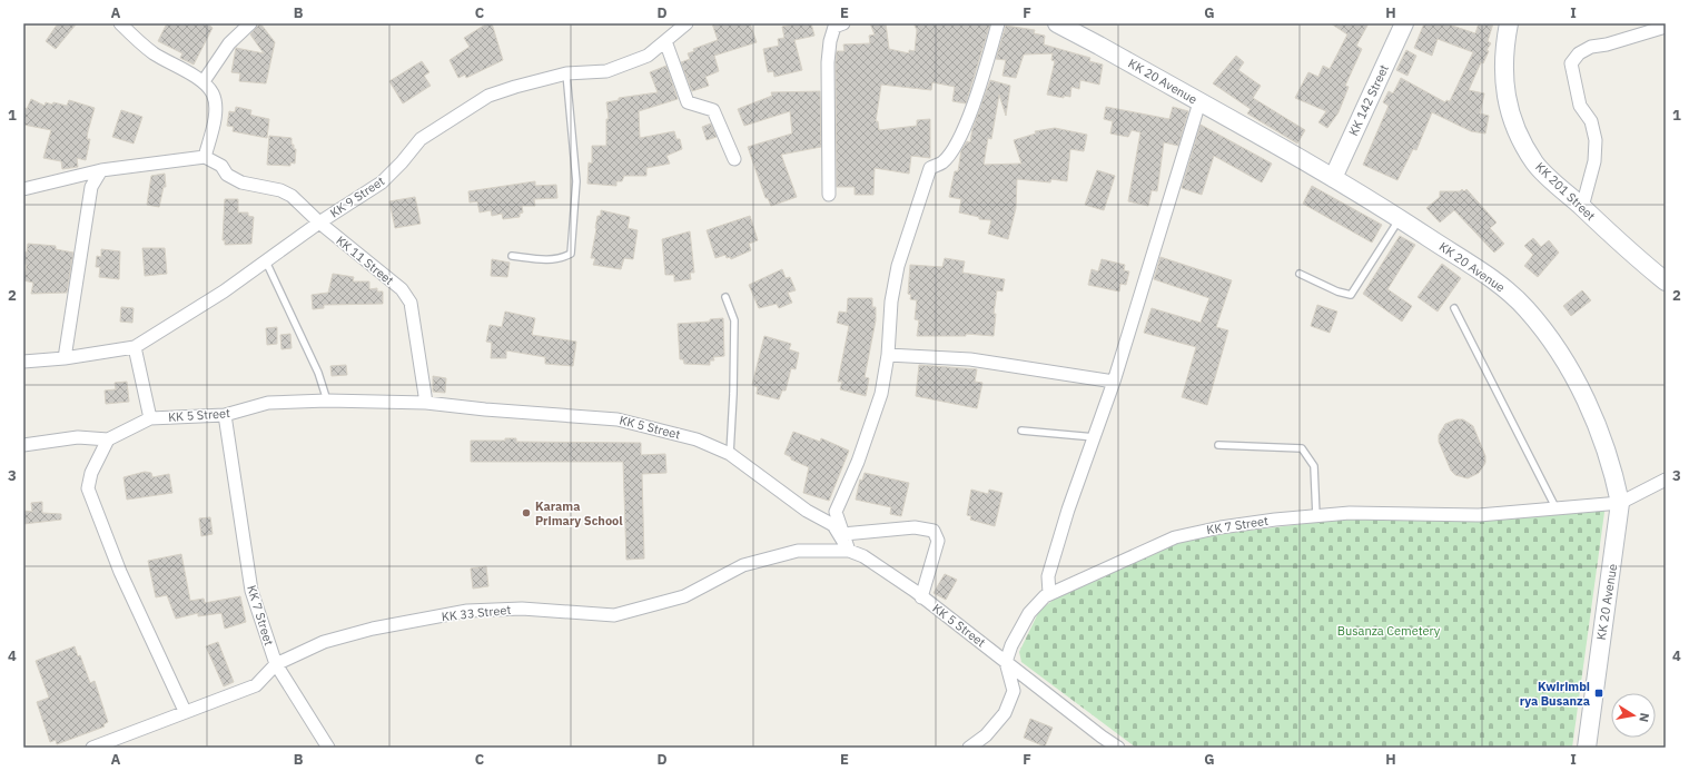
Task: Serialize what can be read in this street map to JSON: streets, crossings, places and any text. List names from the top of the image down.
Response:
{
  "streets": {
    "main road": ["KK 20 Avenue", "KK 142 Street", "KK 201 Street"],
    "street": [
      "KK 9 Street",
      "KK 11 Street",
      "KK 5 Street",
      "KK 7 Street",
      "KK 33 Street"
    ]
  },
  "crossings": [
    ["KK 20 Avenue", "KK 142 Street"],
    ["KK 20 Avenue", "KK 7 Street"],
    ["KK 9 Street", "KK 11 Street"],
    ["KK 9 Street", "KK 5 Street"],
    ["KK 11 Street", "KK 5 Street"],
    ["KK 5 Street", "KK 7 Street"],
    ["KK 5 Street", "KK 33 Street"],
    ["KK 7 Street", "KK 33 Street"]
  ],
  "parks": ["Busanza Cemetery"],
  "places": {
    "other": ["Karama Primary School"],
    "transit": ["Kwirimbi rya Busanza"]
  },
  "north": "right",
  "grid": {
    "columns": [
      "A",
      "B",
      "C",
      "D",
      "E",
      "F",
      "G",
      "H",
      "I"
    ],
    "rows": [
      "1",
      "2",
      "3",
      "4"
    ]
  }
}
